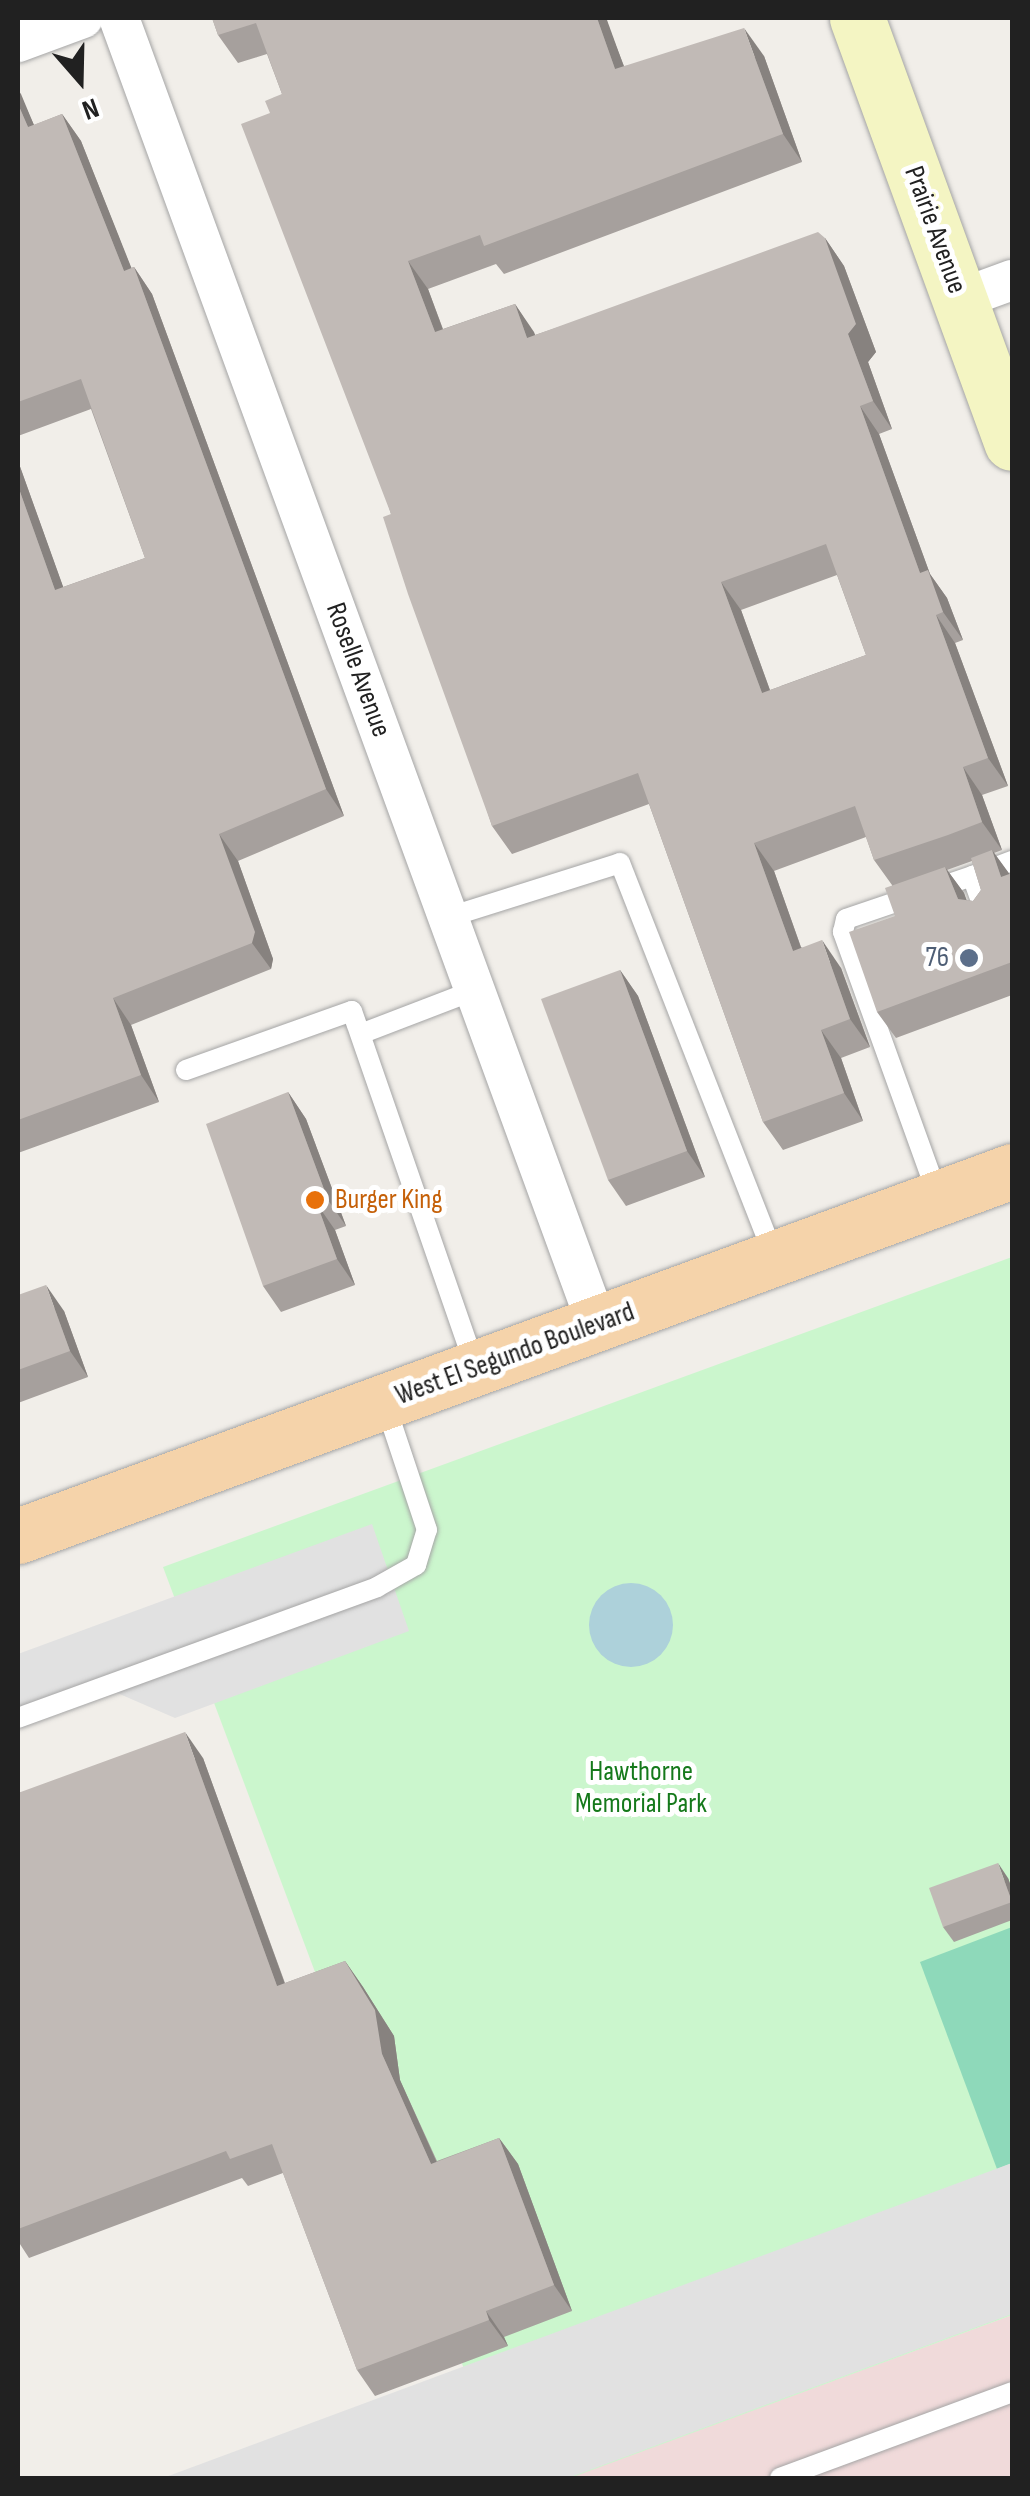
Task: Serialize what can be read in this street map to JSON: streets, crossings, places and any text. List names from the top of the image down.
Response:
{
  "streets": {
    "main road": ["Prairie Avenue", "West El Segundo Boulevard"],
    "street": ["Roselle Avenue"]
  },
  "crossings": [
    ["Roselle Avenue", "West El Segundo Boulevard"]
  ],
  "parks": ["Hawthorne Memorial Park"],
  "places": ["76", "Burger King"],
  "north": "bottom"
}
